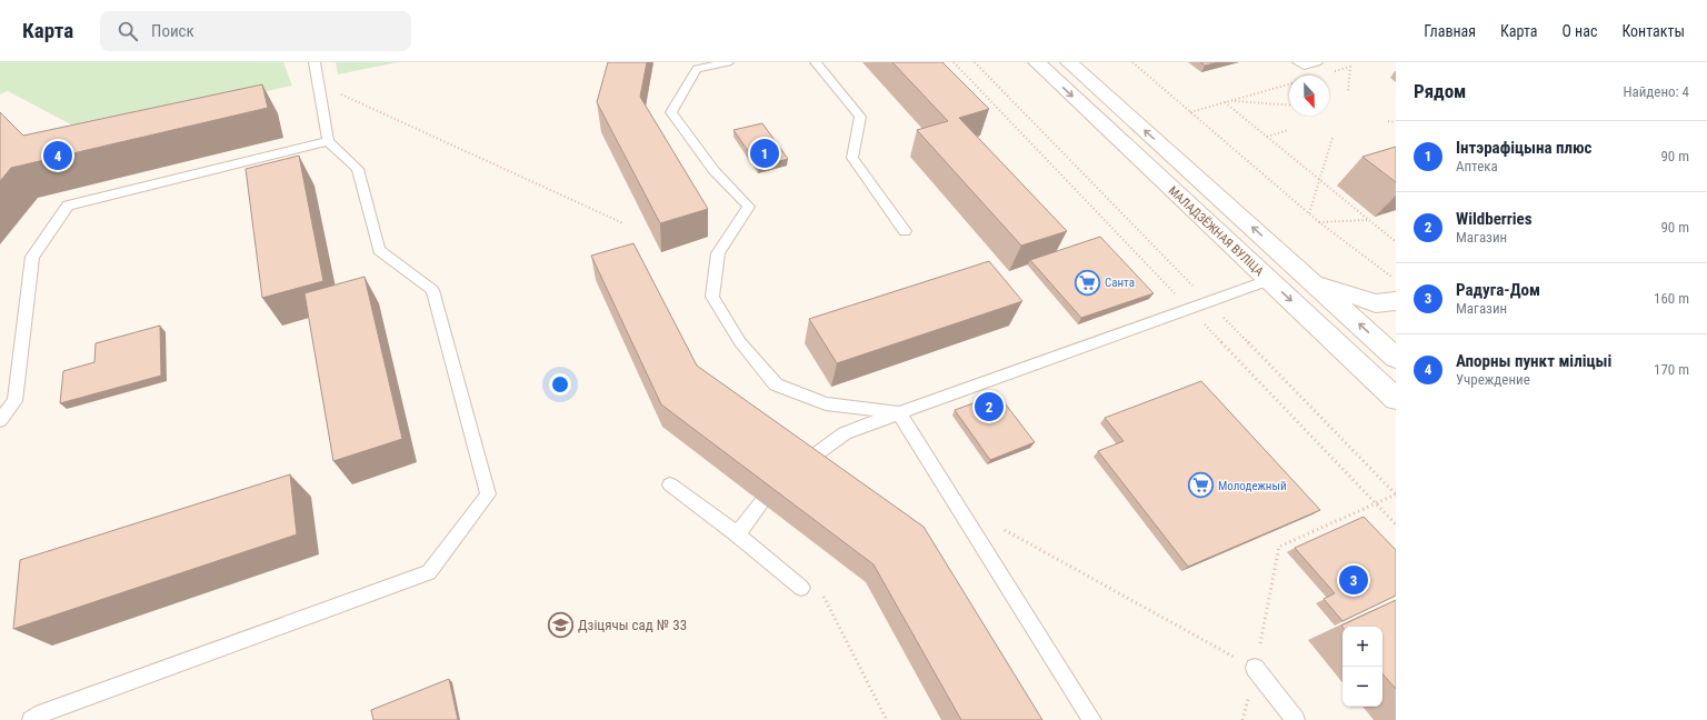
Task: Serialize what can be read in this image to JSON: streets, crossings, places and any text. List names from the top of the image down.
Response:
{
  "streets": {
    "main road": ["МАЛАДЗЁЖНАЯ ВУЛІЦА"]
  },
  "places": {
    "supermarket": ["Санта", "Молодежный"],
    "school or university": ["Дзіцячы сад № 33"]
  },
  "north": "bottom",
  "page": {
    "header": "Карта",
    "search": "Поиск",
    "nav": [
      "Главная",
      "Карта",
      "О нас",
      "Контакты"
    ],
    "heading": ["Рядом", "Найдено: 4"],
    "list": [
      {
        "mark": "1",
        "name": "Інтэрафіцына плюс",
        "note": "Аптека",
        "value": "90 m"
      },
      {
        "mark": "2",
        "name": "Wildberries",
        "note": "Магазин",
        "value": "90 m"
      },
      {
        "mark": "3",
        "name": "Радуга-Дом",
        "note": "Магазин",
        "value": "160 m"
      },
      {
        "mark": "4",
        "name": "Апорны пункт міліцыі",
        "note": "Учреждение",
        "value": "170 m"
      }
    ],
    "pins": [
      "1",
      "4",
      "2",
      "3"
    ],
    "map_buttons": ["+", "−"]
  }
}
